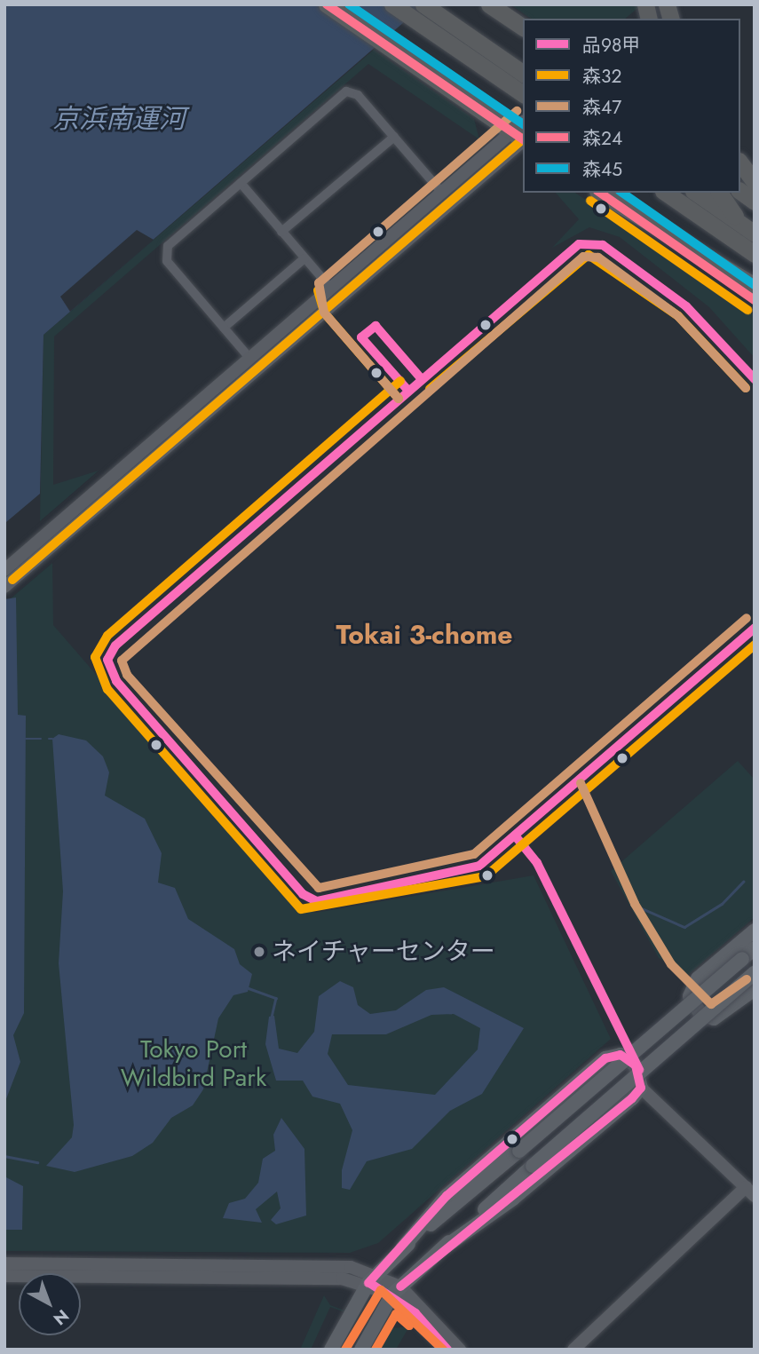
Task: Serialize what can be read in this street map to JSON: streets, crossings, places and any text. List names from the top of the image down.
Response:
{
  "districts": ["Tokai 3-chome"],
  "water": ["京浜南運河"],
  "parks": ["Tokyo Port Wildbird Park"],
  "places": ["ネイチャーセンター"],
  "lines": [
    "transit line 森24",
    "transit line 森45",
    "transit line 森47",
    "transit line 森32",
    "transit line 品98甲"
  ],
  "legend": [
    "品98甲",
    "森32",
    "森47",
    "森24",
    "森45"
  ],
  "north": "bottom right"
}
